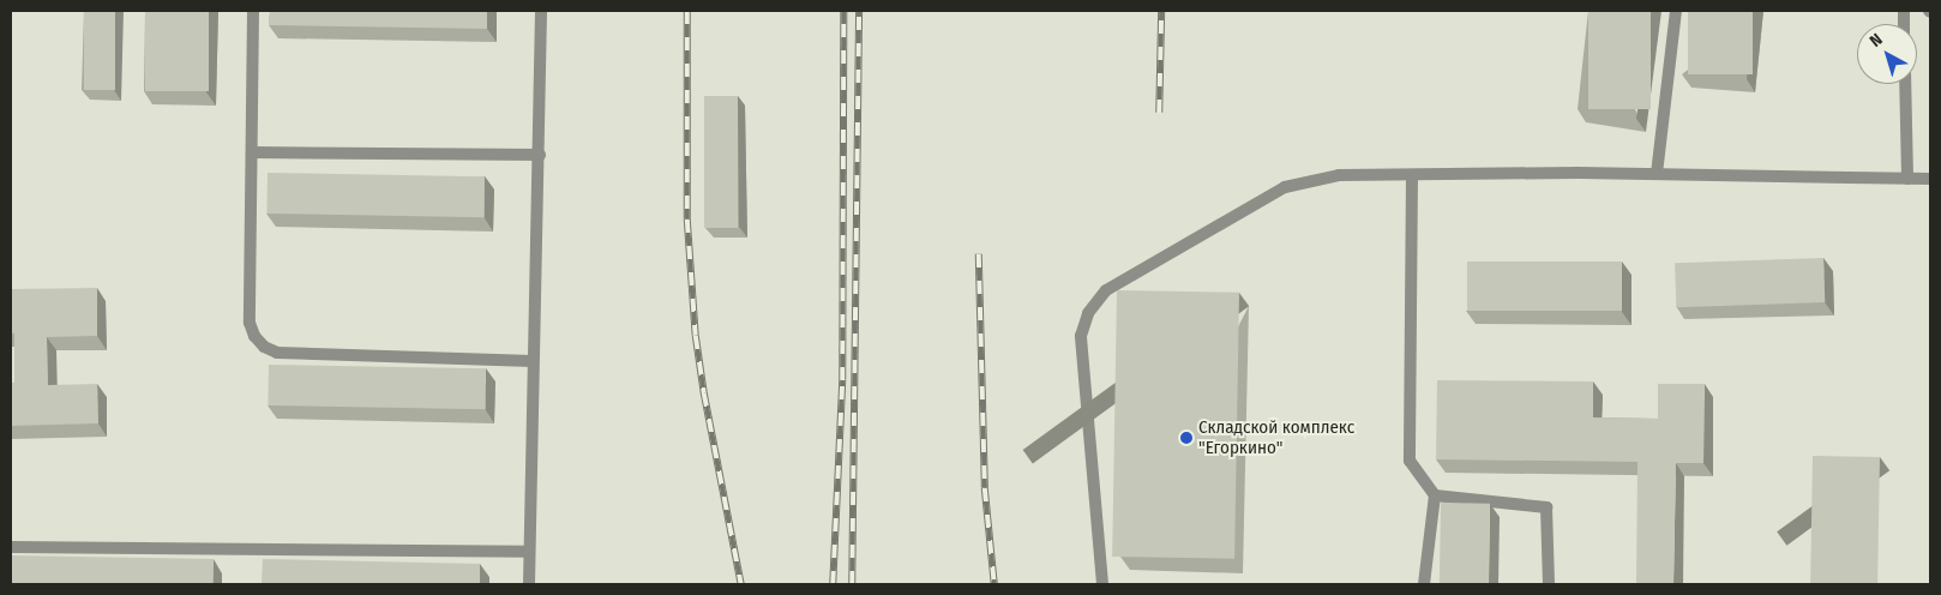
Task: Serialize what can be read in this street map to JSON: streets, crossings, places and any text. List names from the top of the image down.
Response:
{
  "places": ["Складской комплекс \"Егоркино\""],
  "north": "top left"
}
